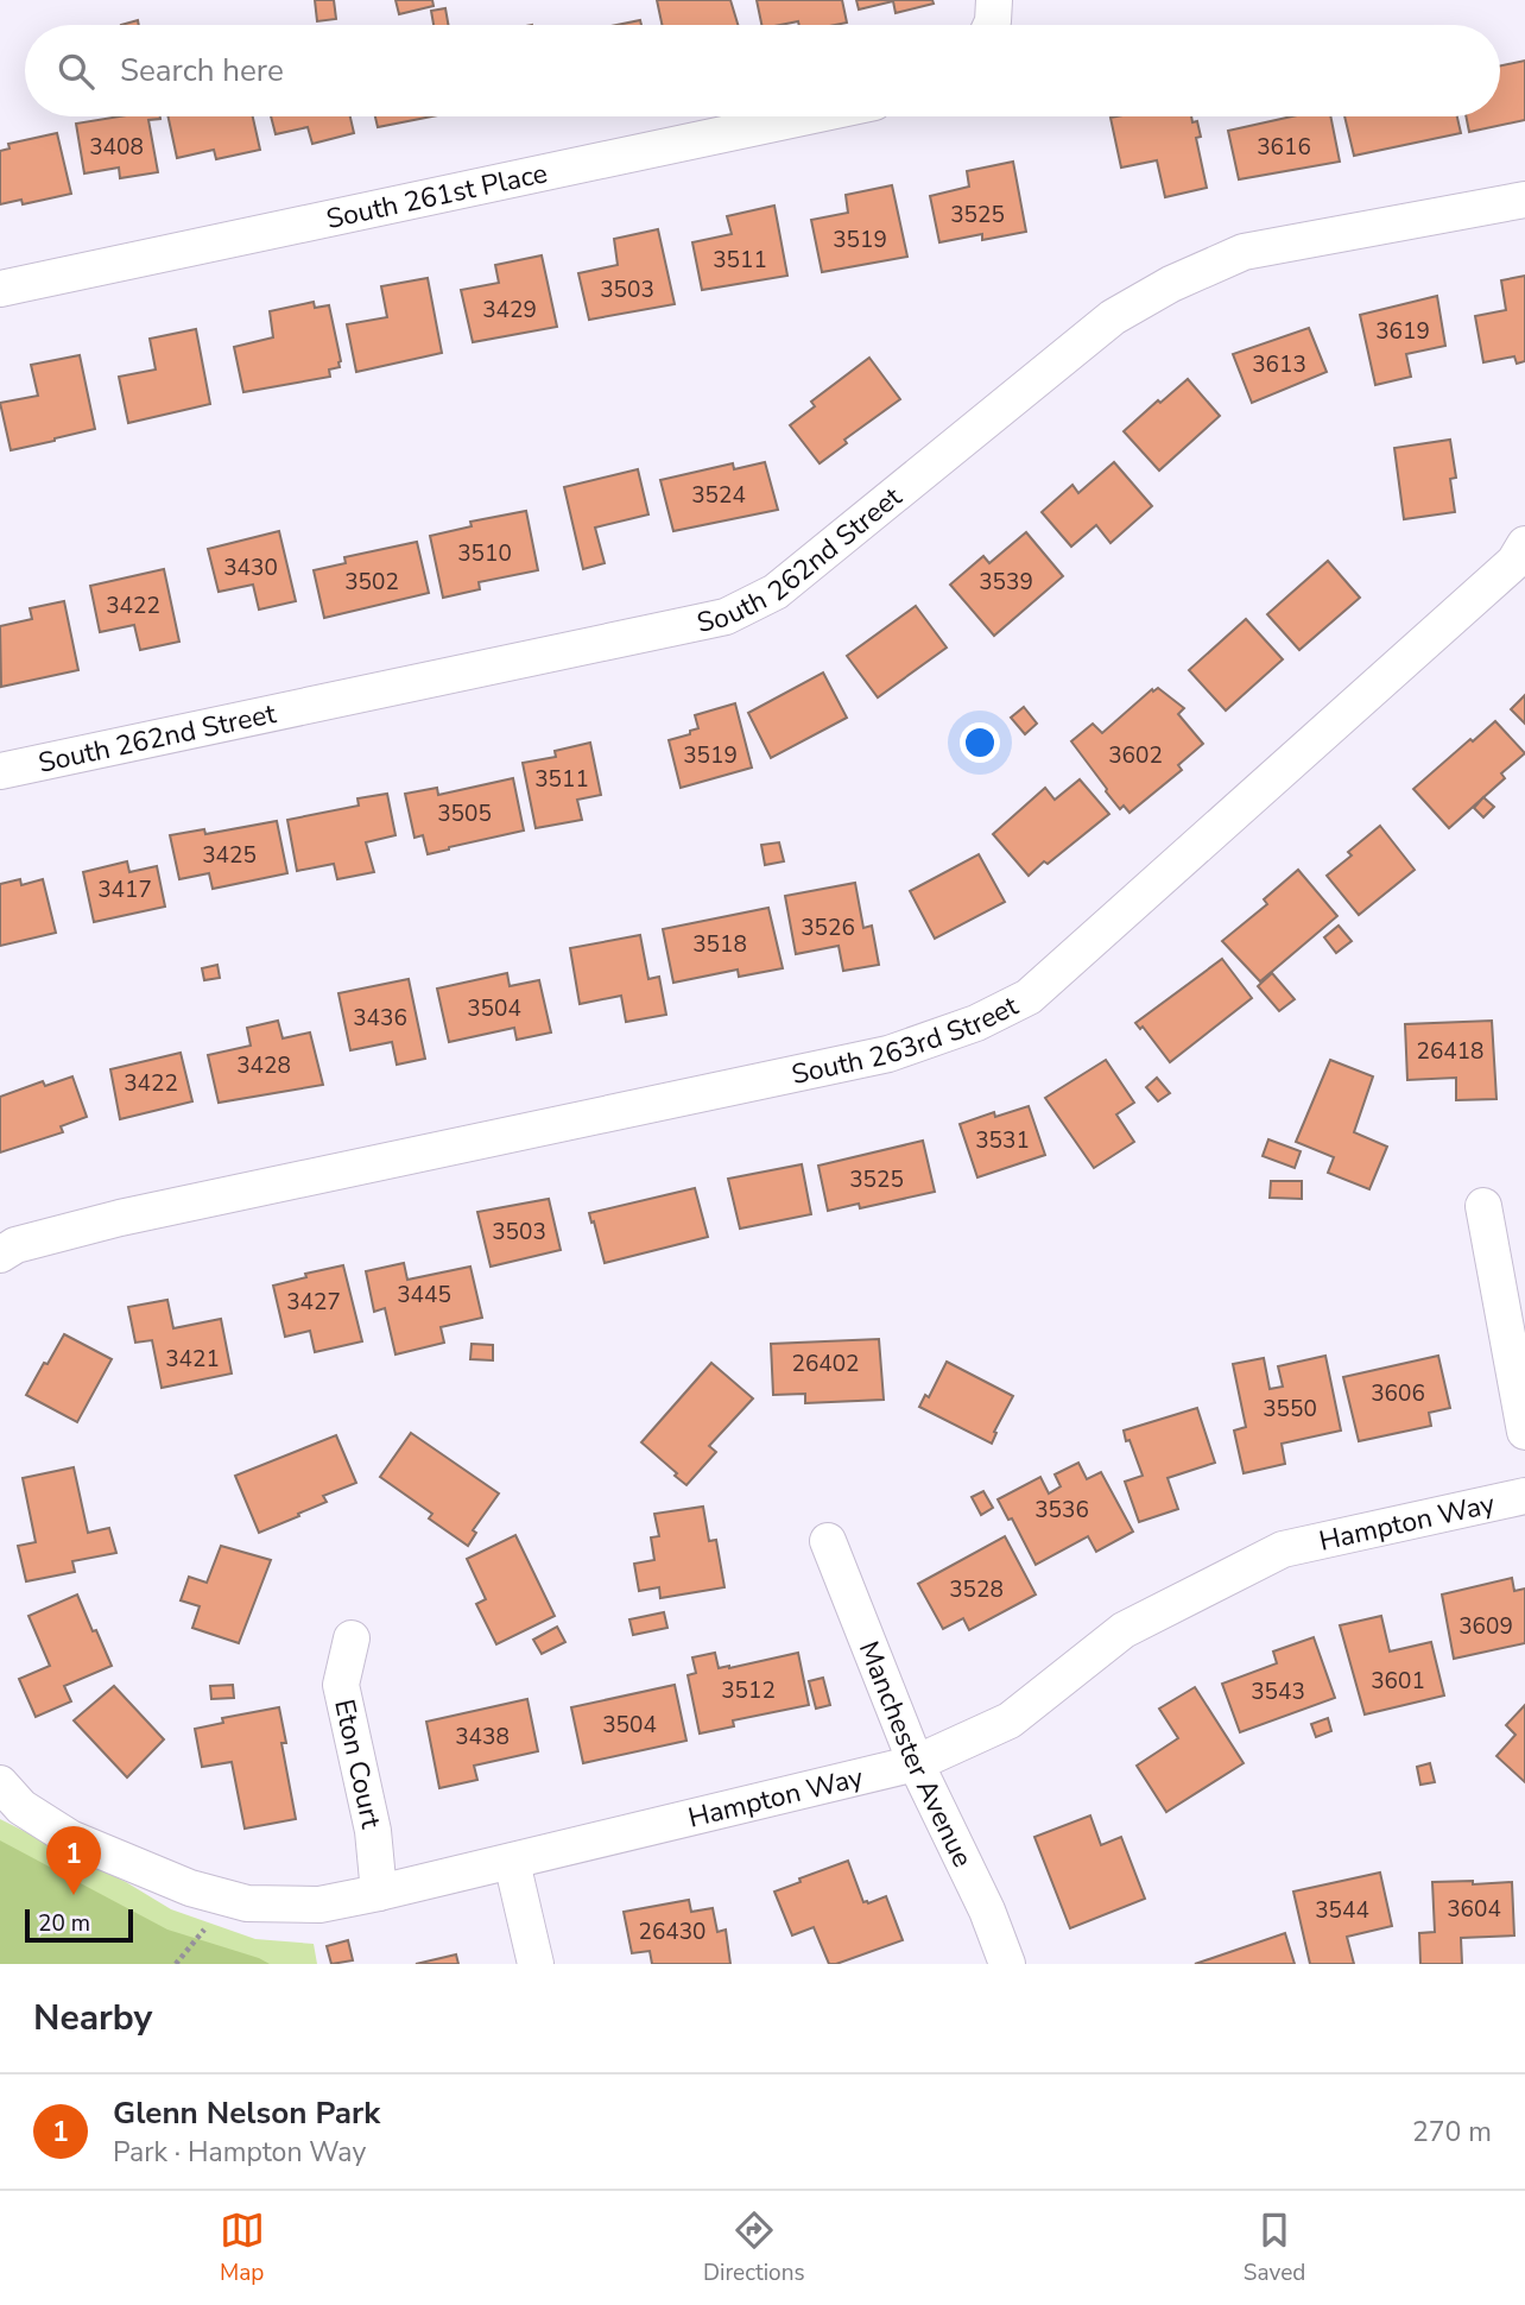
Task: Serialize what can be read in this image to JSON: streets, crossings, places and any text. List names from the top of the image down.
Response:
{
  "streets": {
    "street": [
      "South 261st Place",
      "South 262nd Street",
      "South 263rd Street",
      "Hampton Way",
      "Manchester Avenue",
      "Eton Court"
    ]
  },
  "crossings": [
    ["Hampton Way", "Manchester Avenue"],
    ["Hampton Way", "Eton Court"]
  ],
  "house_numbers": [
    "3408",
    "3616",
    "3525",
    "3519",
    "3511",
    "3503",
    "3429",
    "3619",
    "3613",
    "3524",
    "3510",
    "3430",
    "3502",
    "3539",
    "3422",
    "3519",
    "3602",
    "3511",
    "3505",
    "3425",
    "3417",
    "3526",
    "3518",
    "3504",
    "3436",
    "26418",
    "3428",
    "3422",
    "3531",
    "3525",
    "3503",
    "3445",
    "3427",
    "3421",
    "26402",
    "3606",
    "3550",
    "3536",
    "3528",
    "3609",
    "3601",
    "3512",
    "3543",
    "3504",
    "3438",
    "3604",
    "3544",
    "26430"
  ],
  "scale_bar": "20 m",
  "page": {
    "search": "Search here",
    "pins": "1",
    "scale": "20 m",
    "heading": "Nearby",
    "list": [
      {
        "mark": "1",
        "name": "Glenn Nelson Park",
        "note": "Park · Hampton Way",
        "value": "270 m"
      }
    ],
    "nav": ["Map", "Directions", "Saved"]
  }
}
